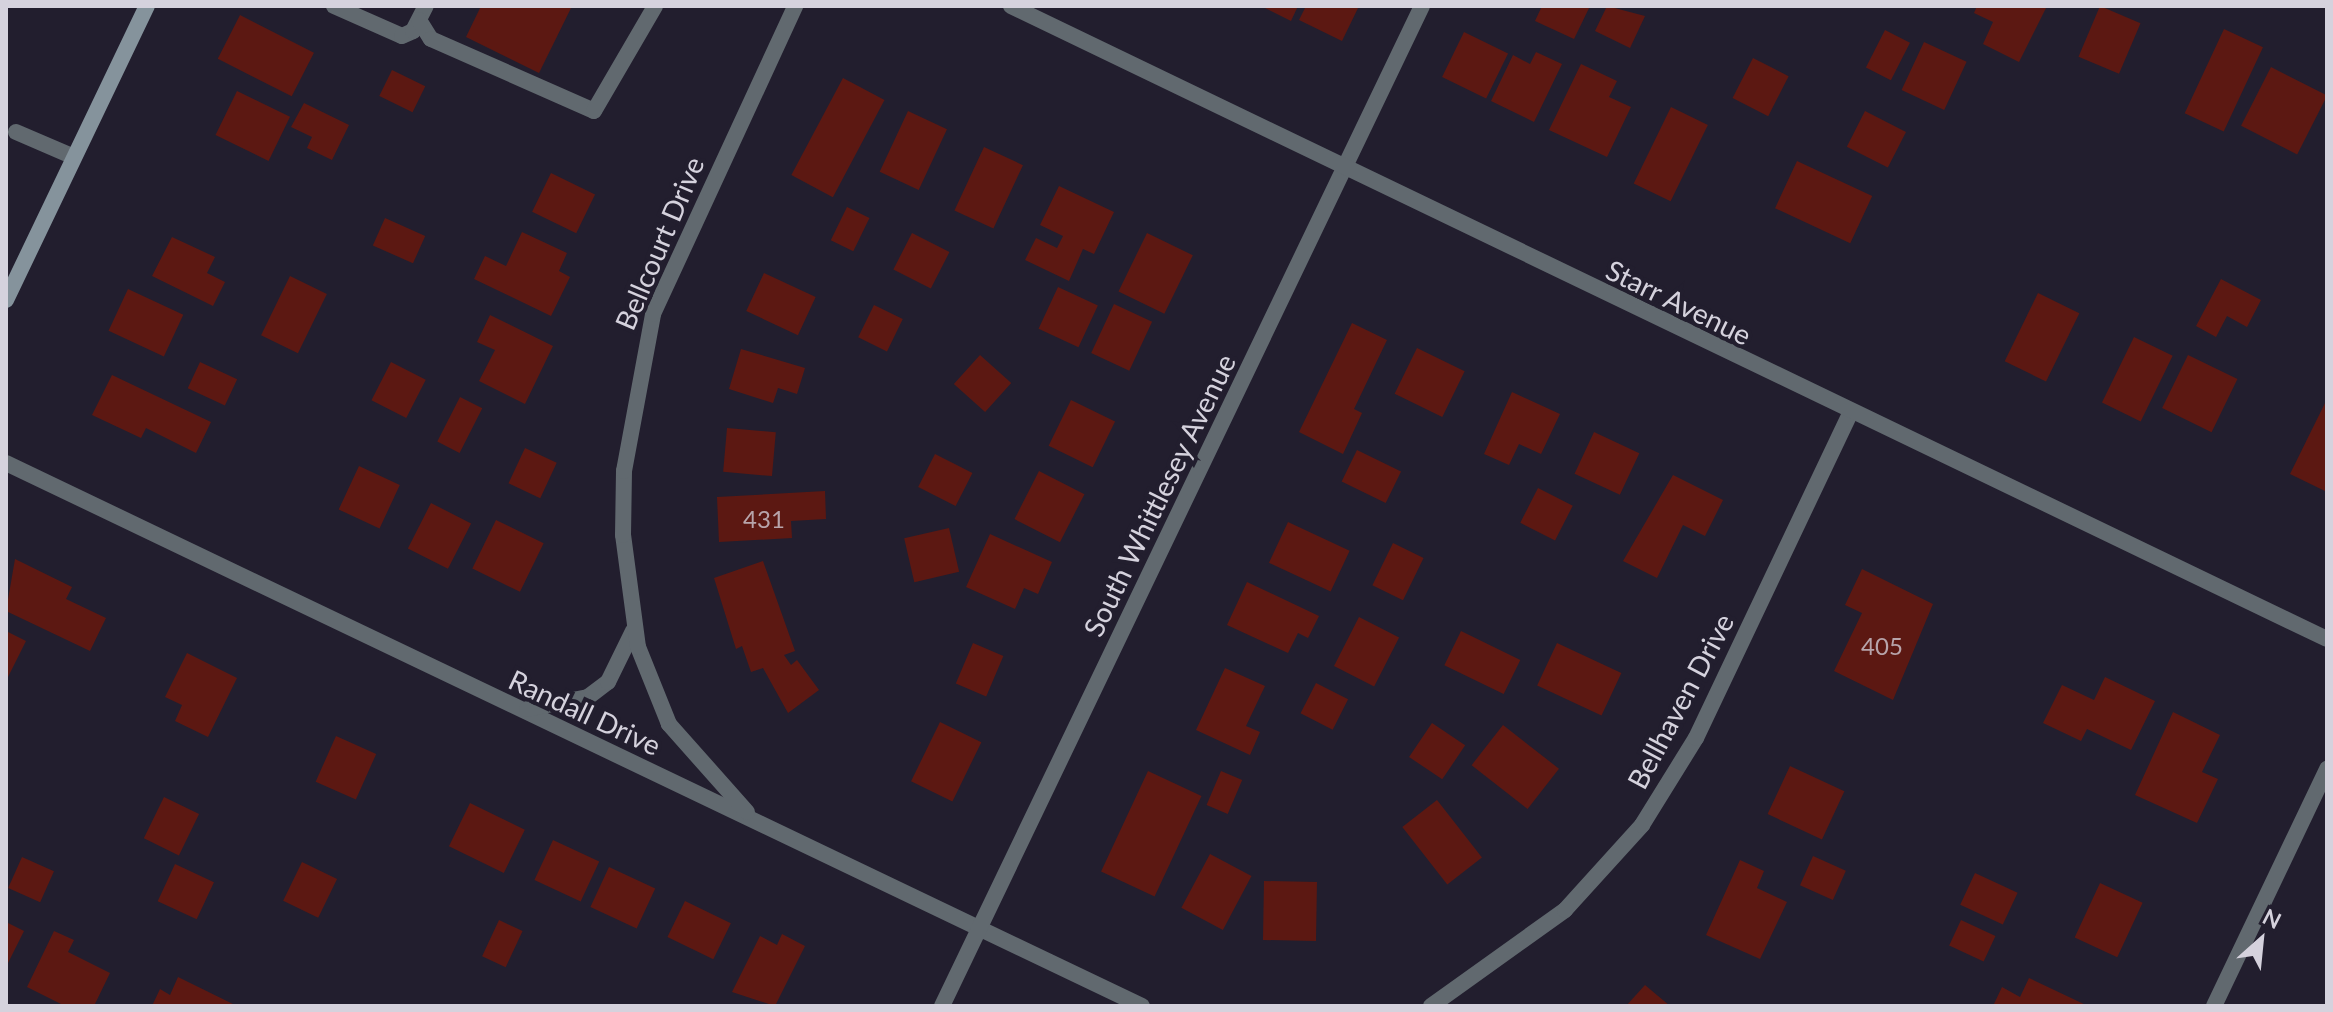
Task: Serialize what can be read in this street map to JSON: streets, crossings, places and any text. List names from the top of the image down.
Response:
{
  "streets": {
    "street": [
      "Bellcourt Drive",
      "Starr Avenue",
      "South Whittlesey Avenue",
      "Bellhaven Drive",
      "Randall Drive"
    ]
  },
  "crossings": [
    ["Bellcourt Drive", "Randall Drive"],
    ["Starr Avenue", "South Whittlesey Avenue"],
    ["Starr Avenue", "Bellhaven Drive"],
    ["South Whittlesey Avenue", "Randall Drive"]
  ],
  "house_numbers": ["431", "405"],
  "north": "top right"
}
